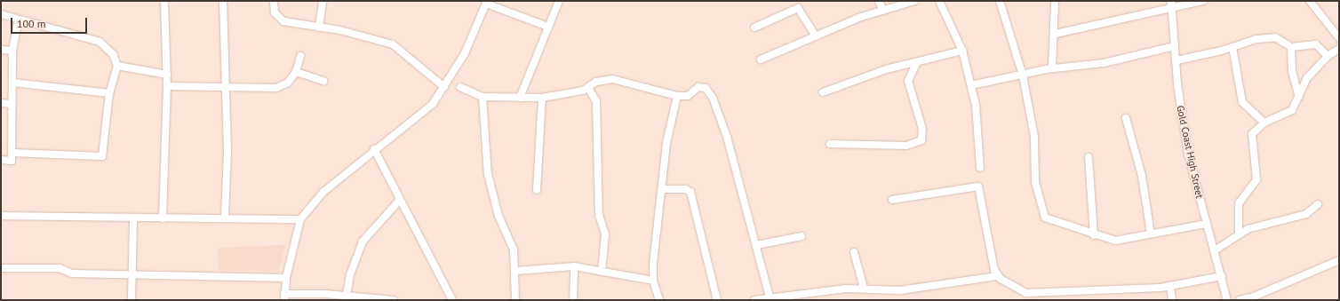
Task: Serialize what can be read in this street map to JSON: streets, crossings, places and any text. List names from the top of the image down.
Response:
{
  "streets": {
    "street": ["Gold Coast High Street"]
  },
  "scale_bar": "100 m"
}
